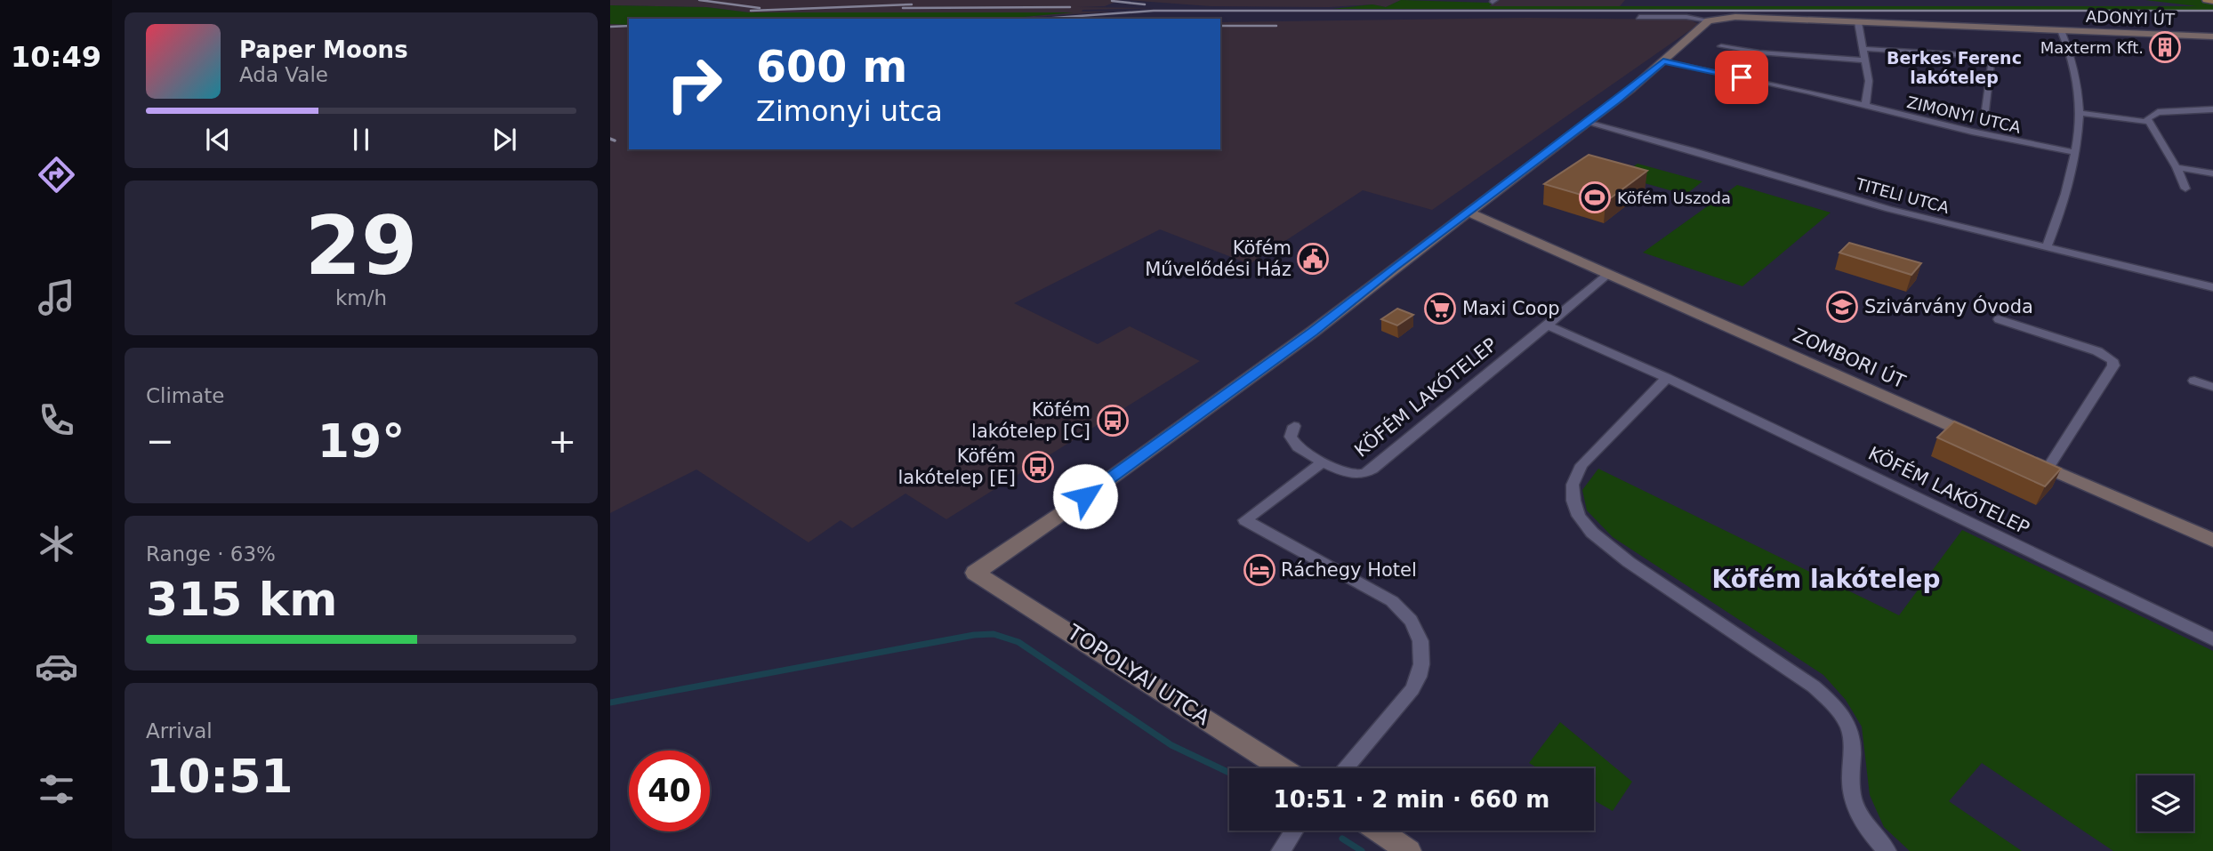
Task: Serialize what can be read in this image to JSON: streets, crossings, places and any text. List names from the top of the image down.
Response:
{
  "streets": {
    "street": [
      "ADONYI ÚT",
      "ZIMONYI UTCA",
      "TITELI UTCA",
      "ZOMBORI ÚT",
      "KÖFÉM LAKÓTELEP",
      "TOPOLYAI UTCA"
    ]
  },
  "crossings": [
    ["ZOMBORI ÚT", "KÖFÉM LAKÓTELEP"],
    ["ZOMBORI ÚT", "TOPOLYAI UTCA"]
  ],
  "districts": ["Berkes Ferenc lakótelep", "Köfém lakótelep"],
  "places": {
    "building": ["Maxterm Kft."],
    "sports": ["Köfém Uszoda"],
    "public building": ["Köfém Művelődési Ház"],
    "school or university": ["Szivárvány Óvoda"],
    "supermarket": ["Maxi Coop"],
    "bus stop": ["Köfém lakótelep [C]", "Köfém lakótelep [E]"],
    "hotel": ["Ráchegy Hotel"]
  },
  "page": {
    "tabs": "10:49",
    "turn": ["600 m", "Zimonyi utca"],
    "song": ["Paper Moons", "Ada Vale"],
    "tile": [
      ["29", "km/h"],
      "Climate",
      ["Range · 63%", "315 km"],
      ["Arrival", "10:51"]
    ],
    "heat": ["−", "19°", "+"],
    "limit": "40",
    "trip": "10:51 · 2 min · 660 m"
  }
}
